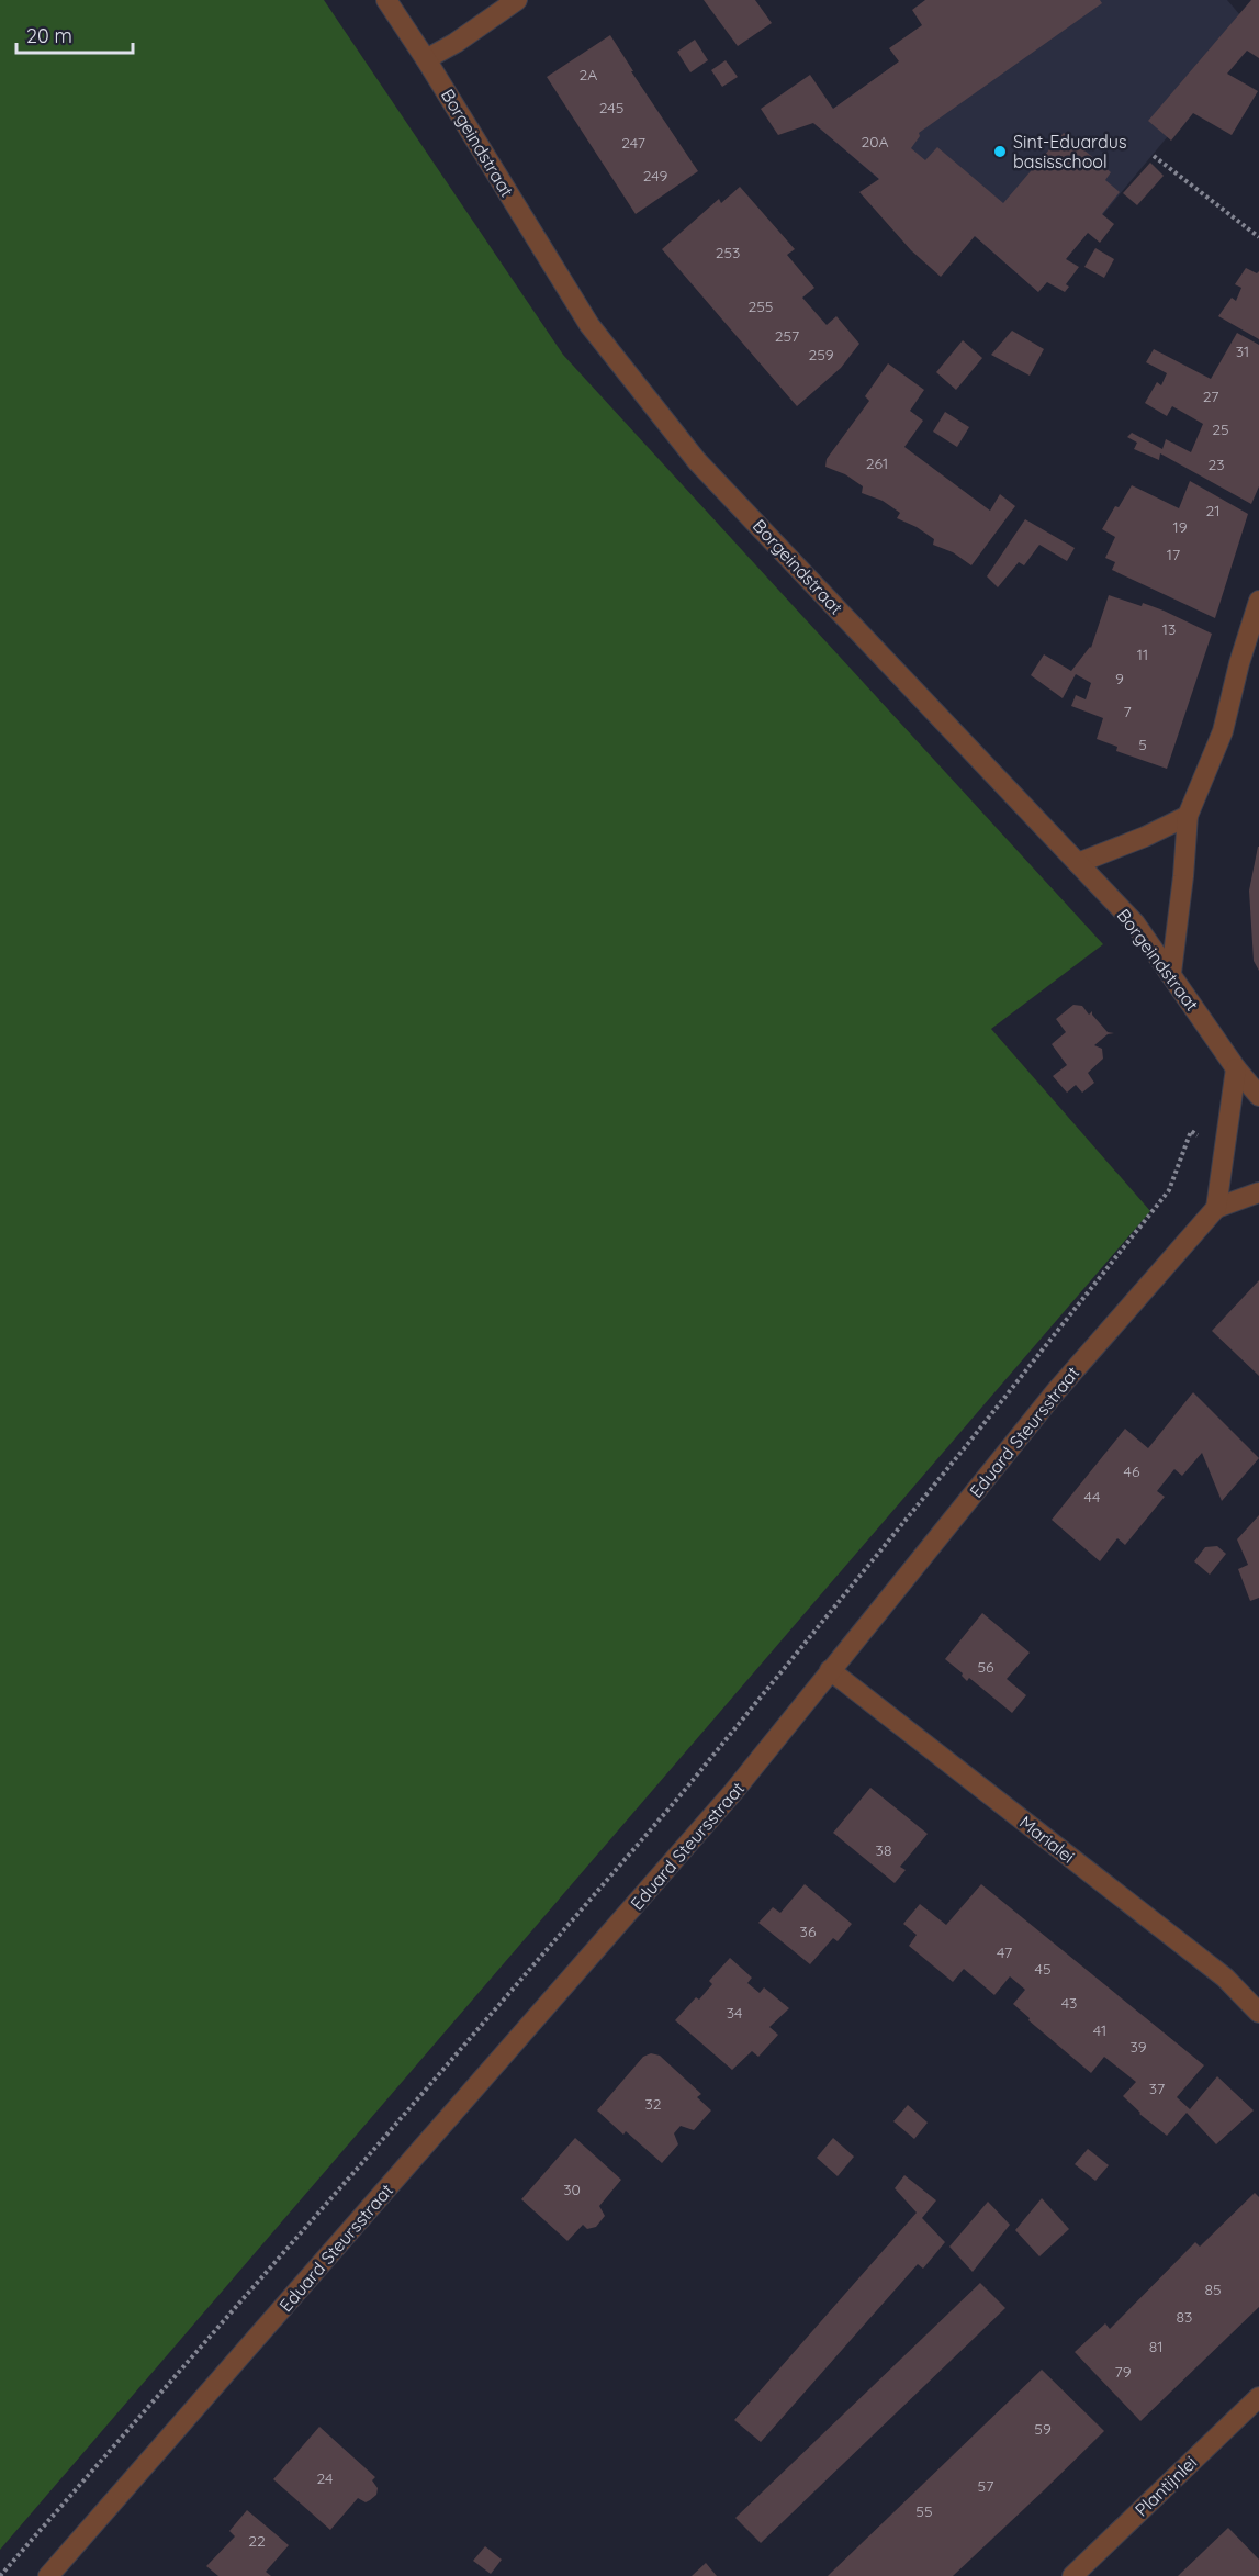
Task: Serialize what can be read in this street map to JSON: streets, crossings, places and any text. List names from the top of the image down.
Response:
{
  "streets": {
    "street": [
      "Borgeindstraat",
      "Eduard Steursstraat",
      "Marialei",
      "Plantijnlei"
    ]
  },
  "crossings": [
    ["Eduard Steursstraat", "Marialei"]
  ],
  "places": ["Sint-Eduardus basisschool"],
  "house_numbers": [
    "2A",
    "245",
    "20A",
    "247",
    "249",
    "253",
    "255",
    "257",
    "31",
    "259",
    "27",
    "25",
    "261",
    "23",
    "21",
    "19",
    "17",
    "13",
    "11",
    "9",
    "7",
    "5",
    "46",
    "44",
    "56",
    "38",
    "36",
    "47",
    "45",
    "43",
    "34",
    "41",
    "39",
    "37",
    "32",
    "30",
    "85",
    "83",
    "81",
    "79",
    "59",
    "24",
    "57",
    "55",
    "22"
  ],
  "scale_bar": "20 m"
}
